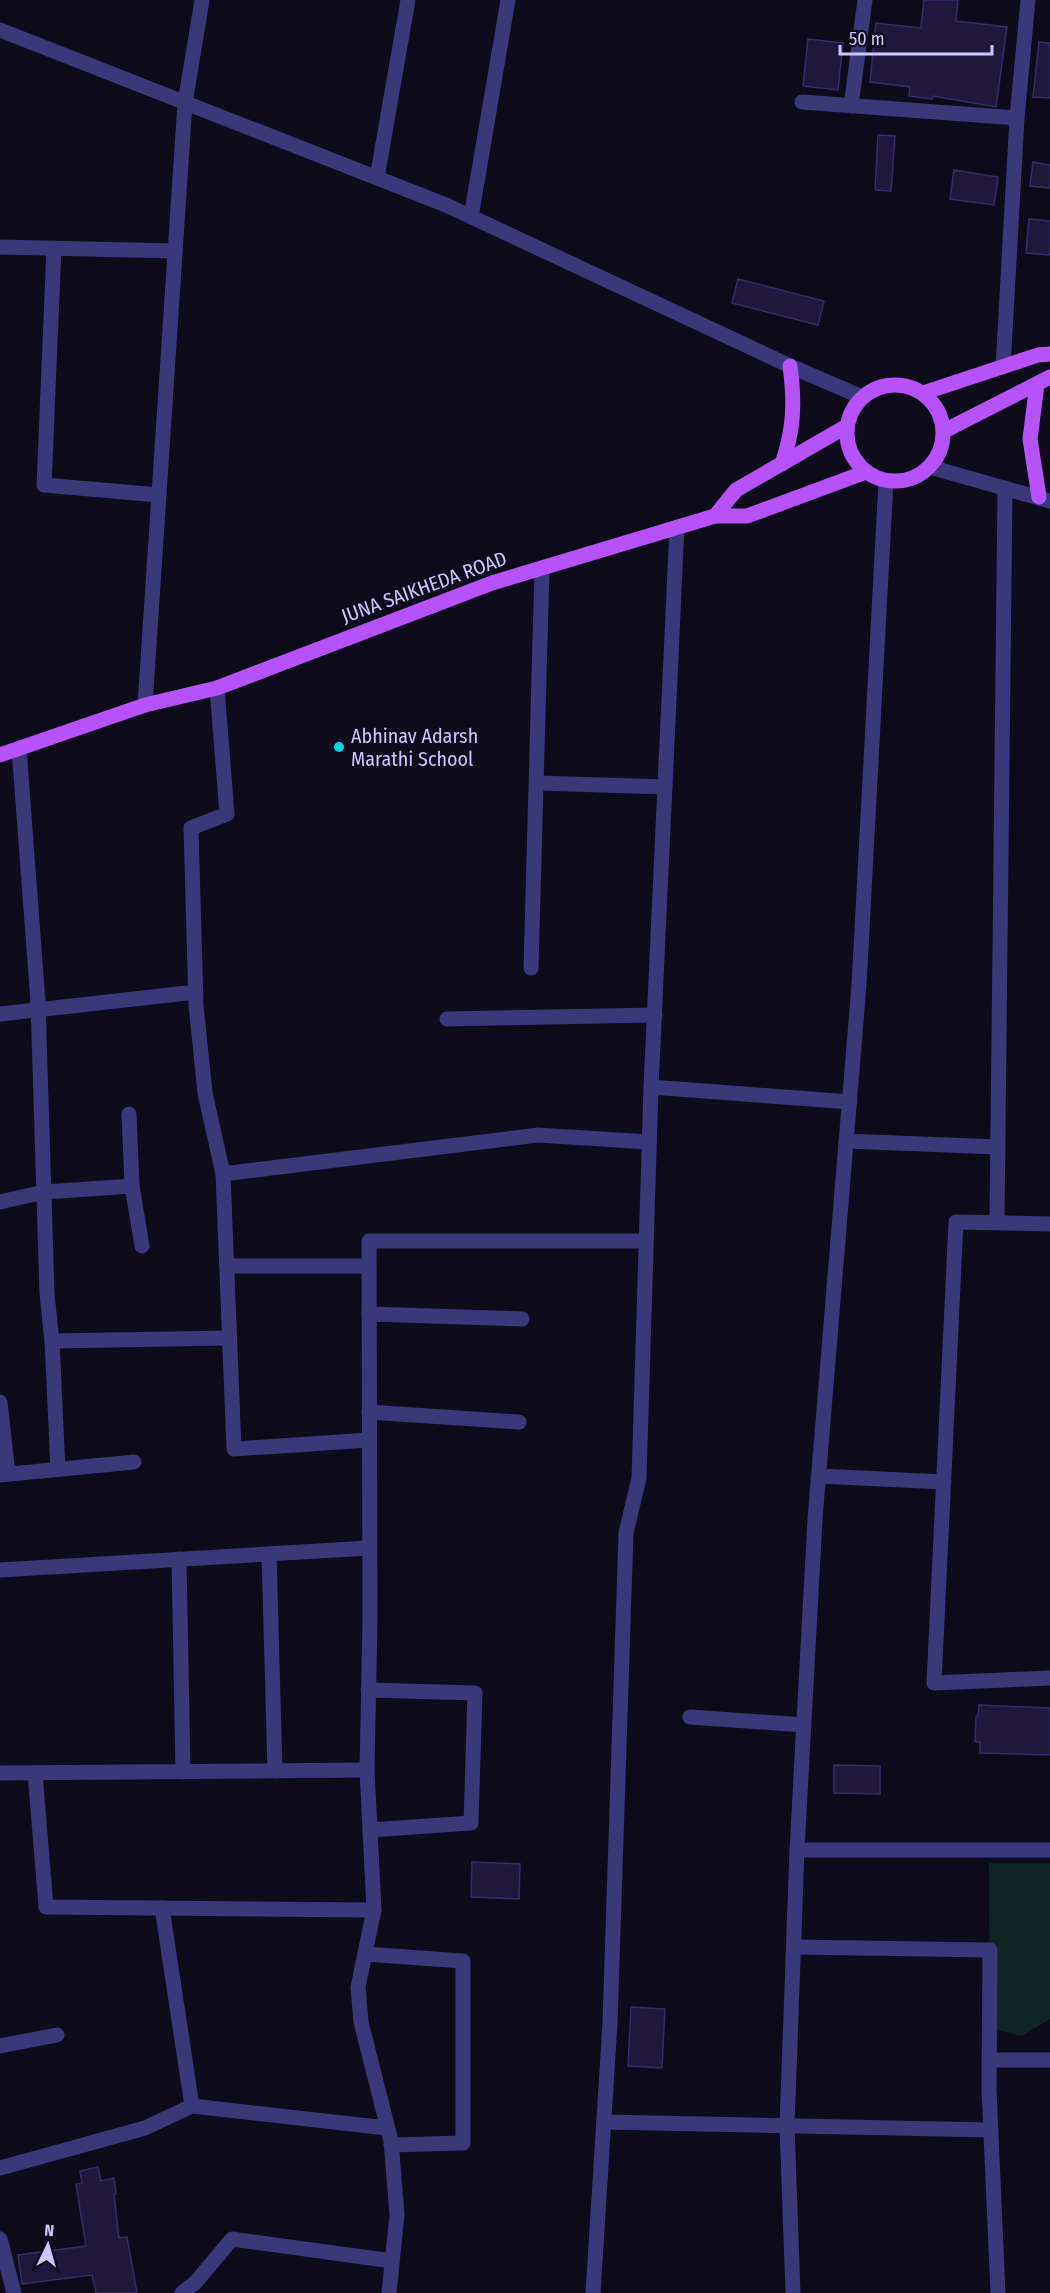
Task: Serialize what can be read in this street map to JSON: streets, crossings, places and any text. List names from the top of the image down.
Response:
{
  "streets": {
    "main road": ["JUNA SAIKHEDA ROAD"]
  },
  "places": ["Abhinav Adarsh Marathi School"],
  "scale_bar": "50 m",
  "north": "top"
}
